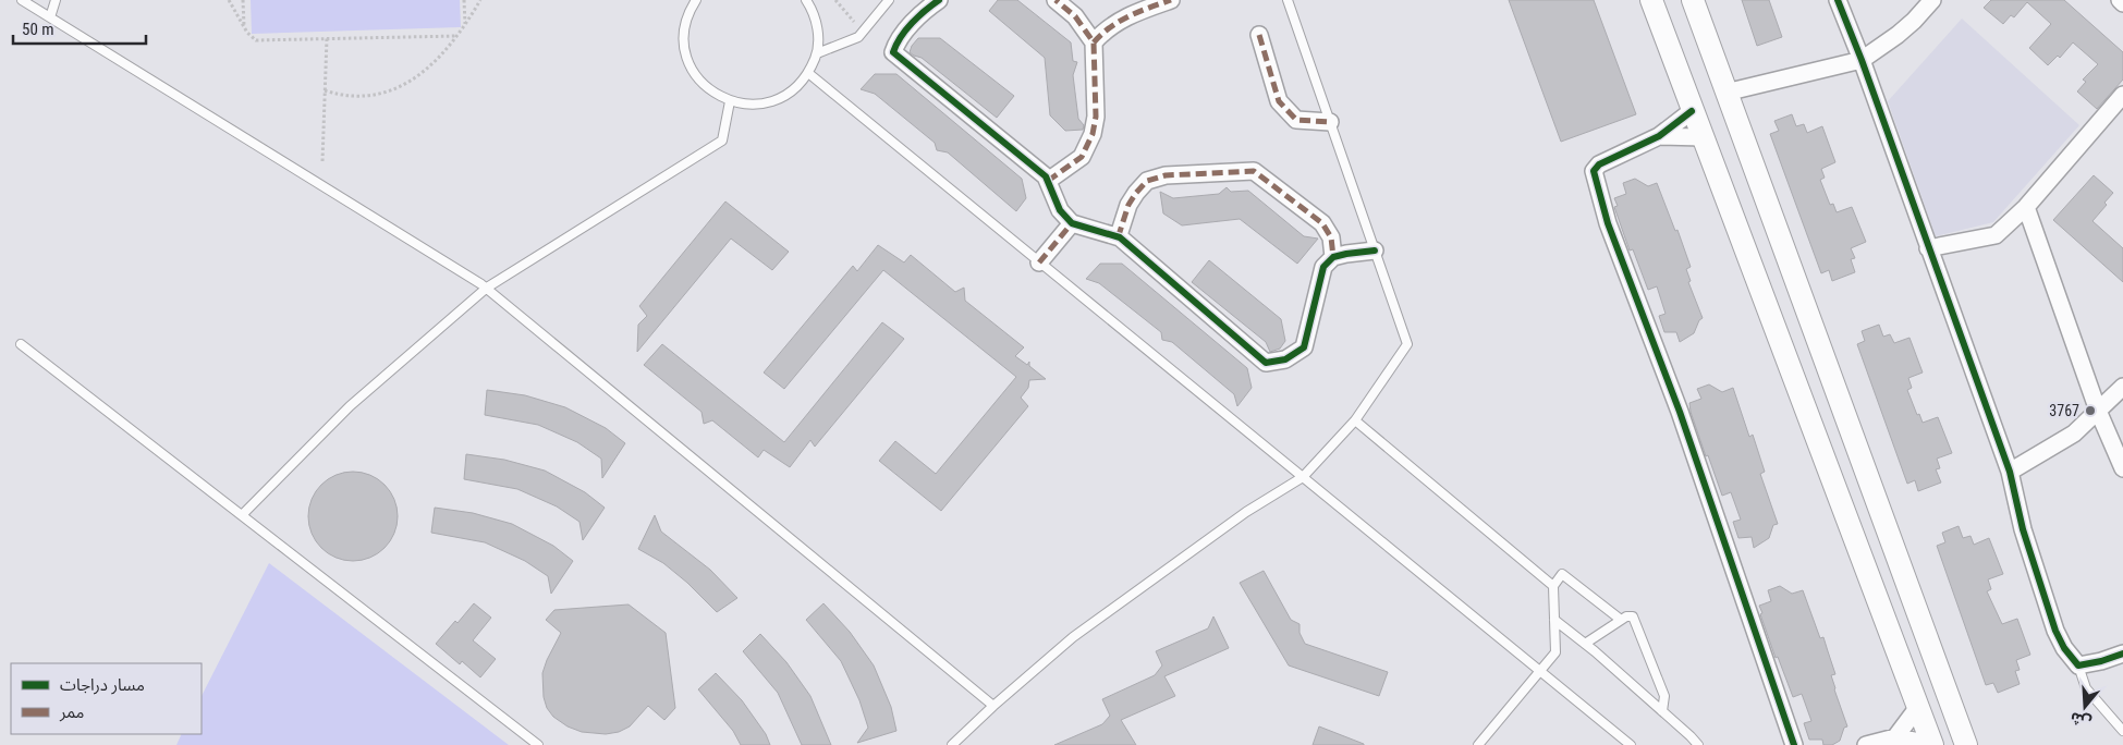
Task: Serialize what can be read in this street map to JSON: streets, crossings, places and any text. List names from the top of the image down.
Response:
{
  "places": ["3767"],
  "legend": ["مسار دراجات", "ممر"],
  "scale_bar": "50 m",
  "north": "bottom"
}
